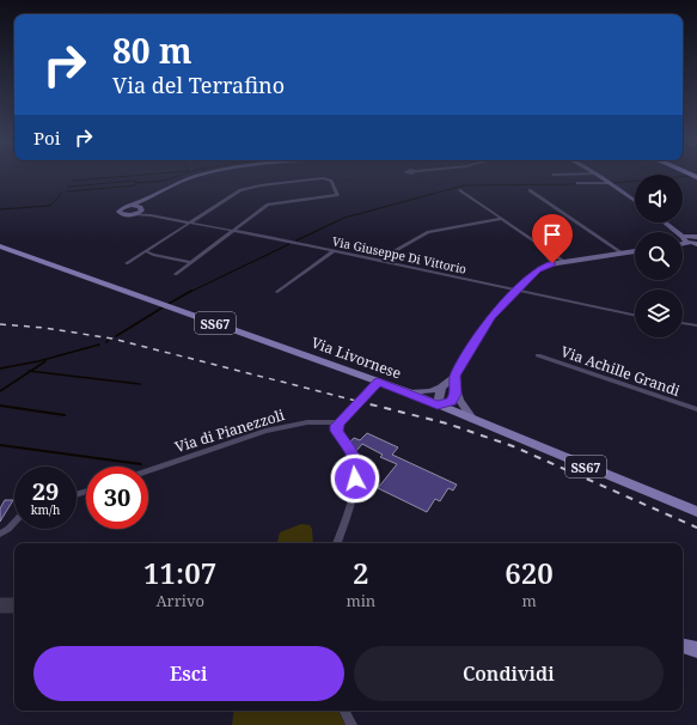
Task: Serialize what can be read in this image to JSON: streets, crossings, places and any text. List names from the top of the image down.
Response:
{
  "streets": {
    "main road": ["SS67", "Via Livornese"],
    "street": ["Via Giuseppe Di Vittorio", "Via Achille Grandi", "Via di Pianezzoli"]
  },
  "page": {
    "turn": ["80 m", "Via del Terrafino"],
    "then": "Poi",
    "speed": "29 km/h",
    "limit": "30",
    "eta": [
      "11:07",
      "Arrivo",
      "2",
      "min",
      "620",
      "m"
    ],
    "buttons": ["Esci", "Condividi"]
  }
}
